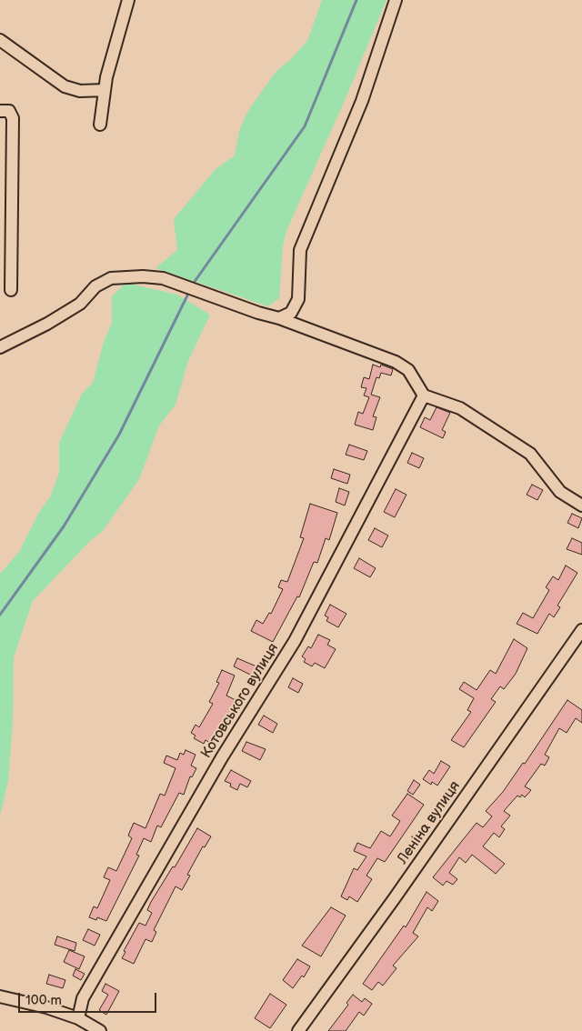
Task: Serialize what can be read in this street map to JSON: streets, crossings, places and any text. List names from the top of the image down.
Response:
{
  "streets": {
    "street": ["Котовського вулиця", "Леніна вулиця"]
  },
  "scale_bar": "100 m"
}
